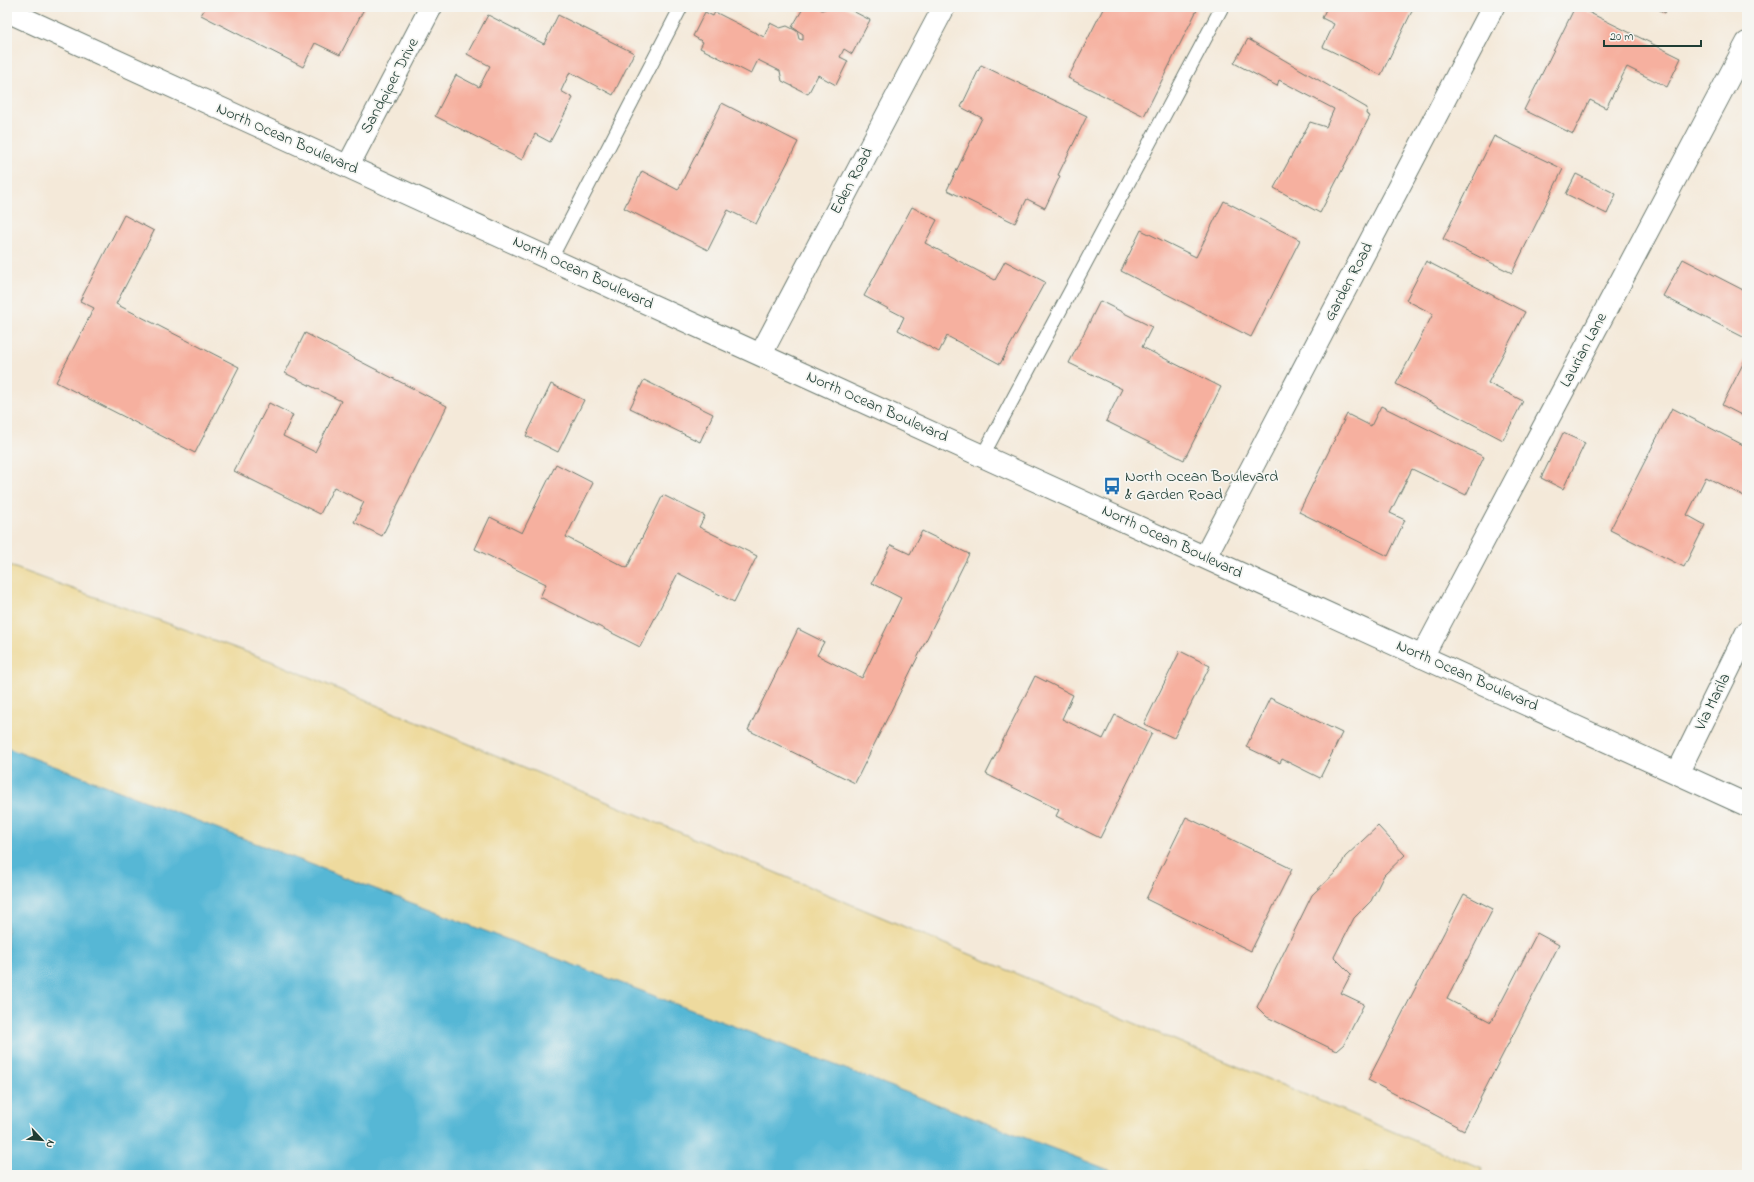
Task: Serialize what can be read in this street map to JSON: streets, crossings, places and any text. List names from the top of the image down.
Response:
{
  "streets": {
    "street": [
      "Sandpiper Drive",
      "North Ocean Boulevard",
      "Eden Road",
      "Garden Road",
      "Laurian Lane",
      "Via Marila"
    ]
  },
  "crossings": [
    ["Sandpiper Drive", "North Ocean Boulevard"],
    ["North Ocean Boulevard", "Eden Road"],
    ["North Ocean Boulevard", "Garden Road"],
    ["North Ocean Boulevard", "Laurian Lane"],
    ["North Ocean Boulevard", "Via Marila"]
  ],
  "places": {
    "bus stop": ["North Ocean Boulevard & Garden Road"]
  },
  "scale_bar": "20 m",
  "north": "bottom right"
}
